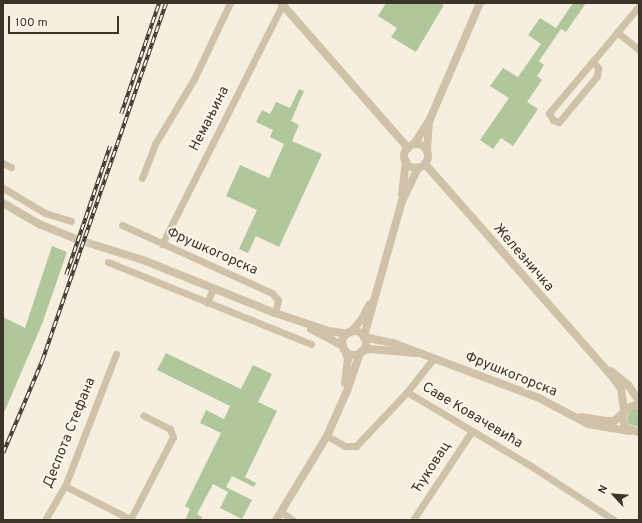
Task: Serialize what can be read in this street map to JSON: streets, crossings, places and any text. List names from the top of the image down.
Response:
{
  "streets": {
    "street": [
      "Немањина",
      "Фрушкогорска",
      "Железничка",
      "Саве Ковачевића",
      "Деспота Стефана",
      "Ћуковац"
    ]
  },
  "crossings": [
    ["Немањина", "Фрушкогорска"],
    ["Фрушкогорска", "Железничка"],
    ["Саве Ковачевића", "Ћуковац"]
  ],
  "scale_bar": "100 m",
  "north": "top left"
}
